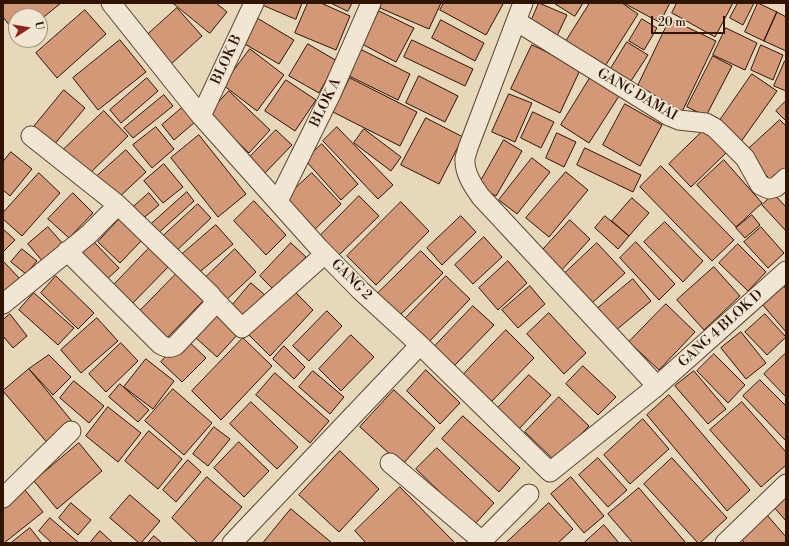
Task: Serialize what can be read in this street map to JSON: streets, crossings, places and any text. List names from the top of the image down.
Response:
{
  "streets": {
    "street": [
      "BLOK B",
      "GANG DAMAI",
      "BLOK A",
      "GANG 2",
      "GANG 4 BLOK D"
    ]
  },
  "crossings": [
    ["BLOK B", "GANG 2"],
    ["BLOK A", "GANG 2"],
    ["GANG 2", "GANG 4 BLOK D"]
  ],
  "scale_bar": "20 m",
  "north": "right"
}
